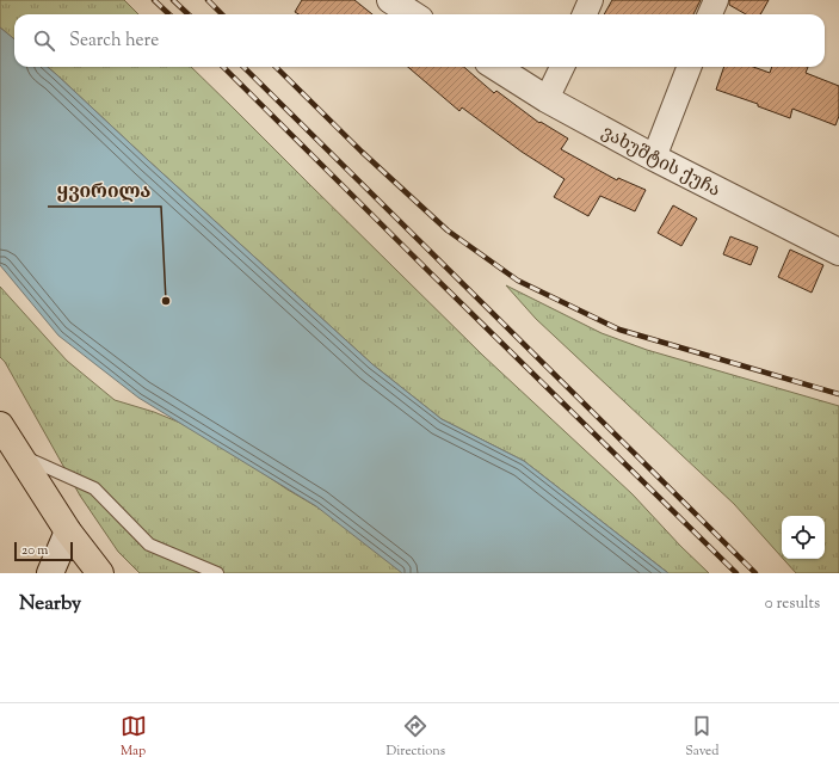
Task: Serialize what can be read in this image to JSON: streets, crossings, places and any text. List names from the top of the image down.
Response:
{
  "streets": {
    "street": ["ვახუშტის ქუჩა"]
  },
  "places": ["ყვირილა"],
  "scale_bar": "20 m",
  "page": {
    "search": "Search here",
    "scale": "20 m",
    "heading": ["Nearby", "0 results"],
    "nav": ["Map", "Directions", "Saved"]
  }
}
